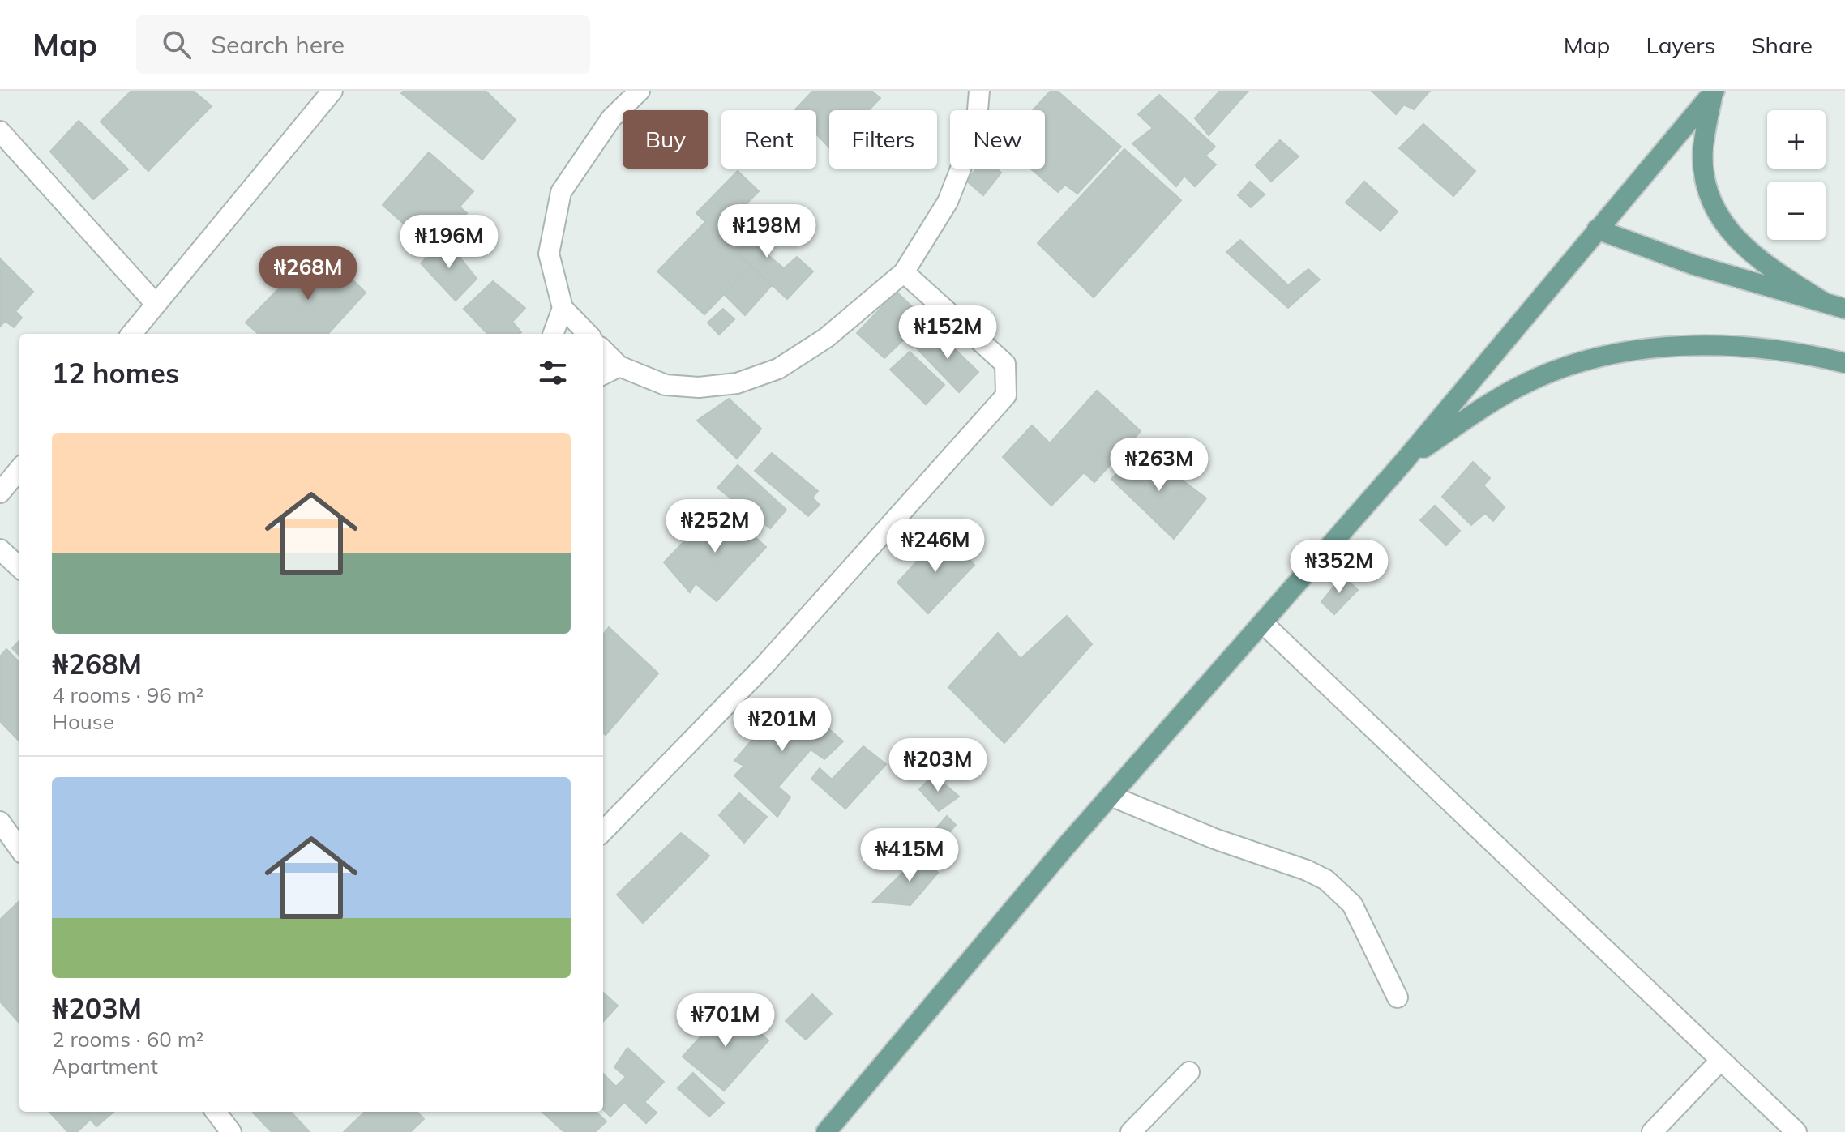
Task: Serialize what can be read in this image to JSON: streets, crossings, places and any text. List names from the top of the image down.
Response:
{
  "page": {
    "header": "Map",
    "search": "Search here",
    "nav": ["Map", "Layers", "Share"],
    "map_buttons": ["+", "−"],
    "chip": [
      "Buy",
      "Rent",
      "Filters",
      "New"
    ],
    "price": [
      "₦198M",
      "₦196M",
      "₦268M",
      "₦152M",
      "₦263M",
      "₦252M",
      "₦246M",
      "₦352M",
      "₦201M",
      "₦203M",
      "₦415M",
      "₦701M"
    ],
    "heading": "12 homes",
    "list": [
      {
        "name": "₦268M",
        "note": "4 rooms · 96 m² · House"
      },
      {
        "name": "₦203M",
        "note": "2 rooms · 60 m² · Apartment"
      }
    ]
  }
}
